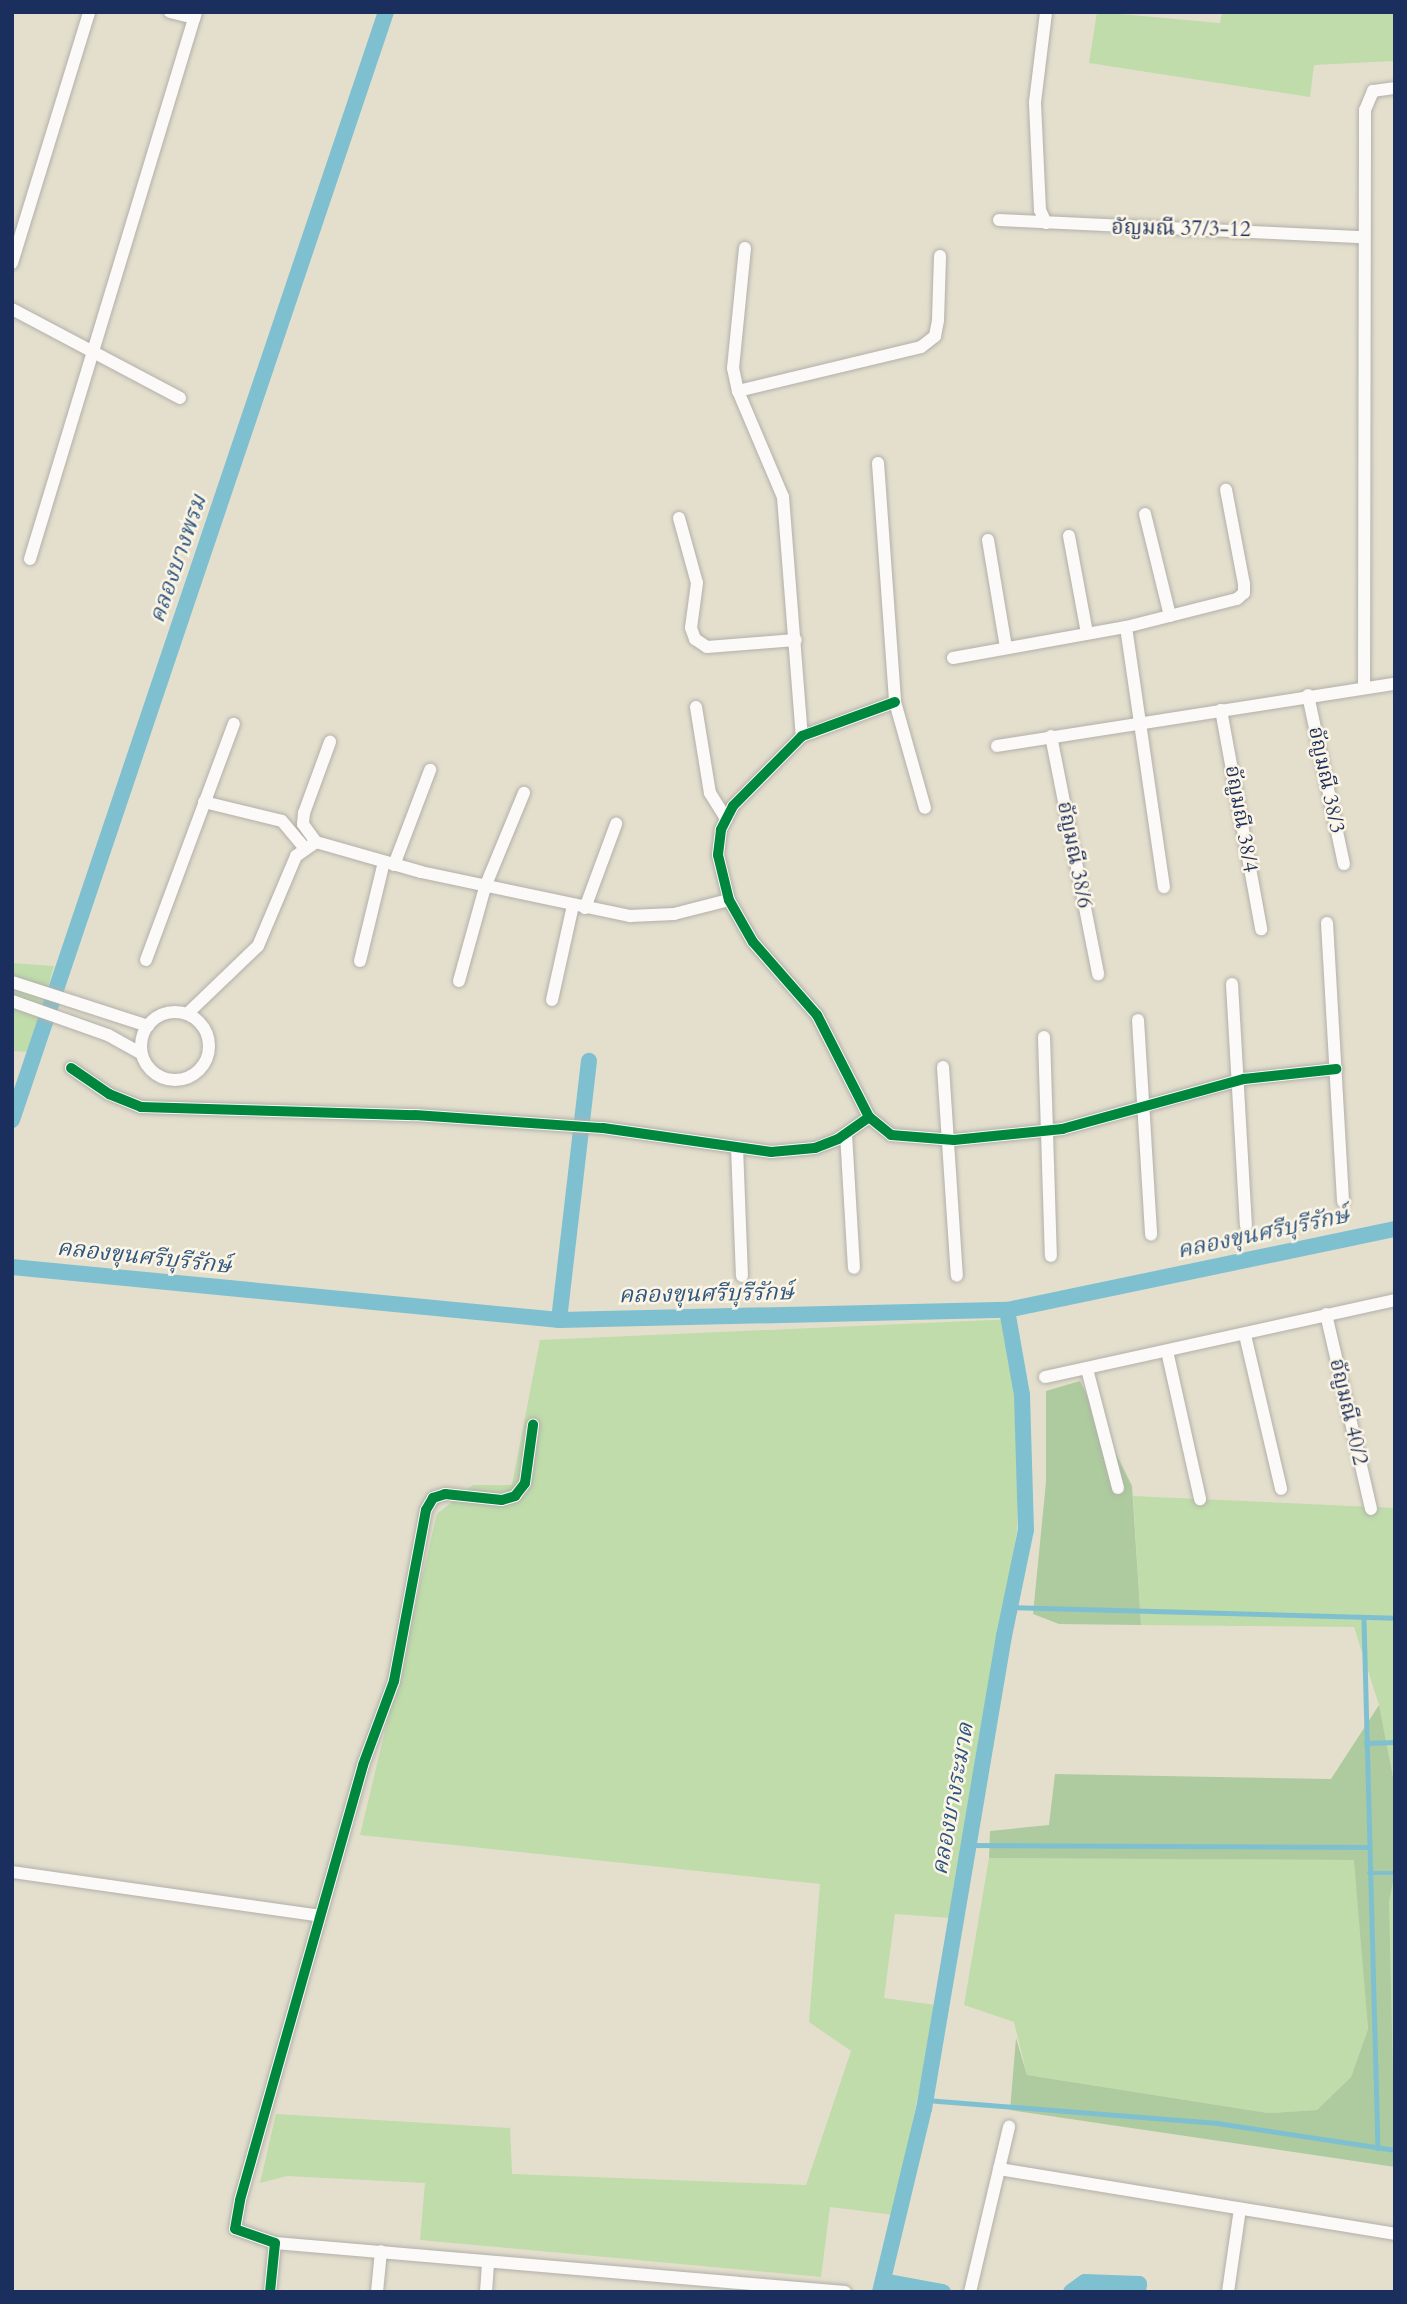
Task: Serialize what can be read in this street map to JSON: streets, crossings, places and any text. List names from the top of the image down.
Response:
{
  "streets": {
    "street": [
      "อัญมณี 37/3-12",
      "อัญมณี 38/3",
      "อัญมณี 38/4",
      "อัญมณี 38/6",
      "อัญมณี 40/2"
    ]
  },
  "water": ["คลองบางพรม", "คลองขุนศรีบุรีรักษ์", "คลองบางระมาด"]
}
